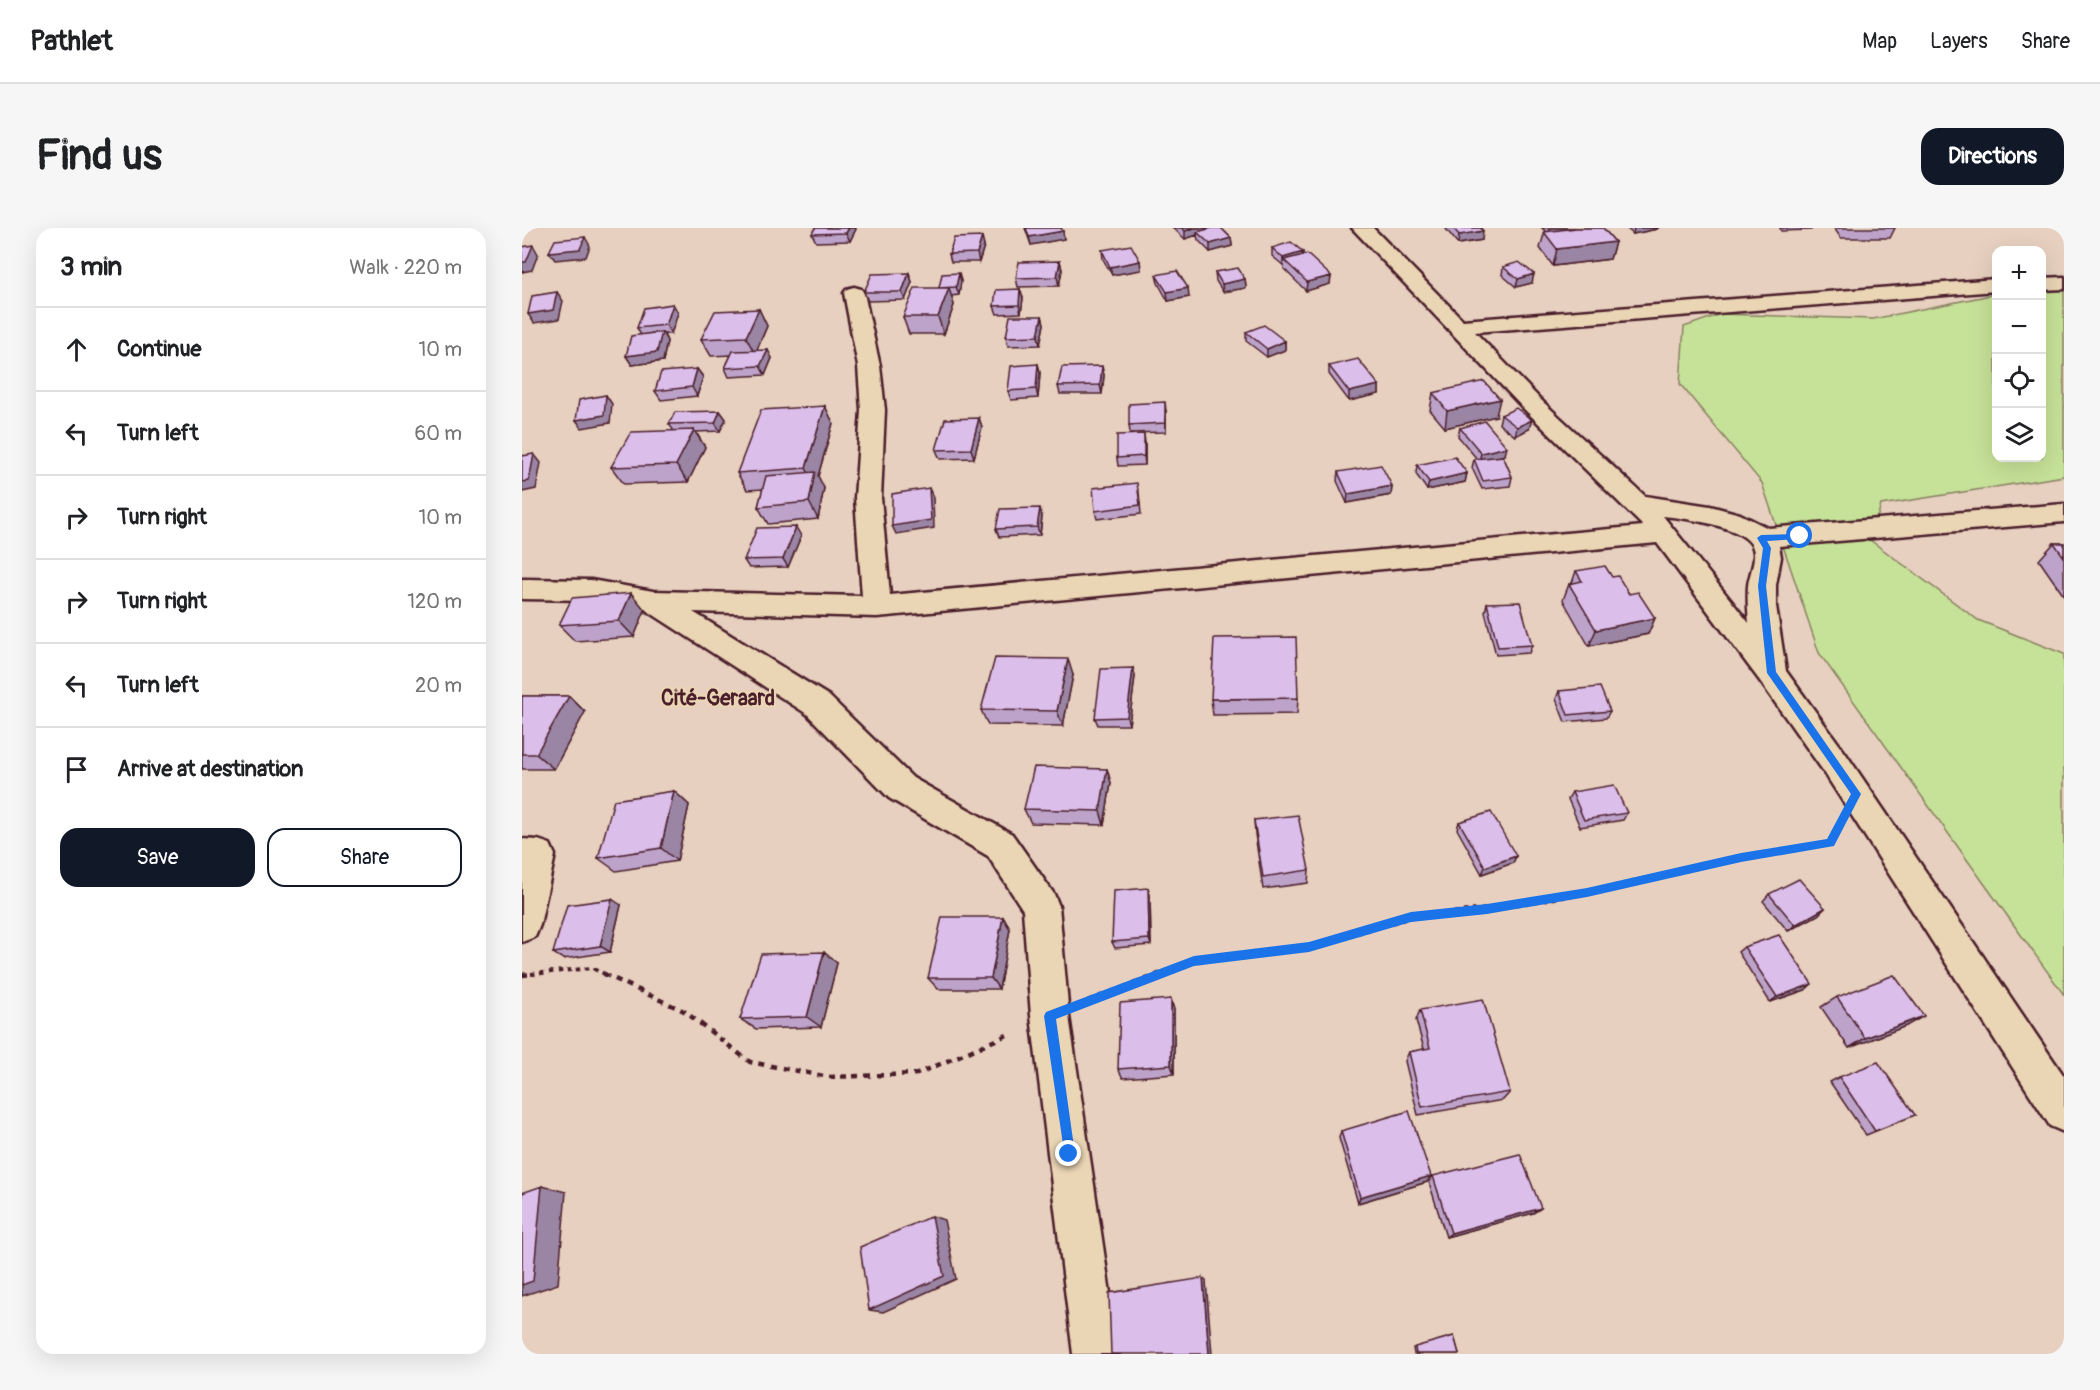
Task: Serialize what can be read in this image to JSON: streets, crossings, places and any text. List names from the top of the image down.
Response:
{
  "districts": ["Cité-Geraard"],
  "page": {
    "header": "Pathlet",
    "nav": ["Map", "Layers", "Share"],
    "buttons": [
      "Directions",
      ["Save", "Share"]
    ],
    "title": "Find us",
    "heading": ["3 min", "Walk · 220 m"],
    "map_buttons": ["+", "−"],
    "list": [
      ["Continue", "10 m"],
      ["Turn left", "60 m"],
      ["Turn right", "10 m"],
      ["Turn right", "120 m"],
      ["Turn left", "20 m"],
      "Arrive at destination"
    ]
  }
}
